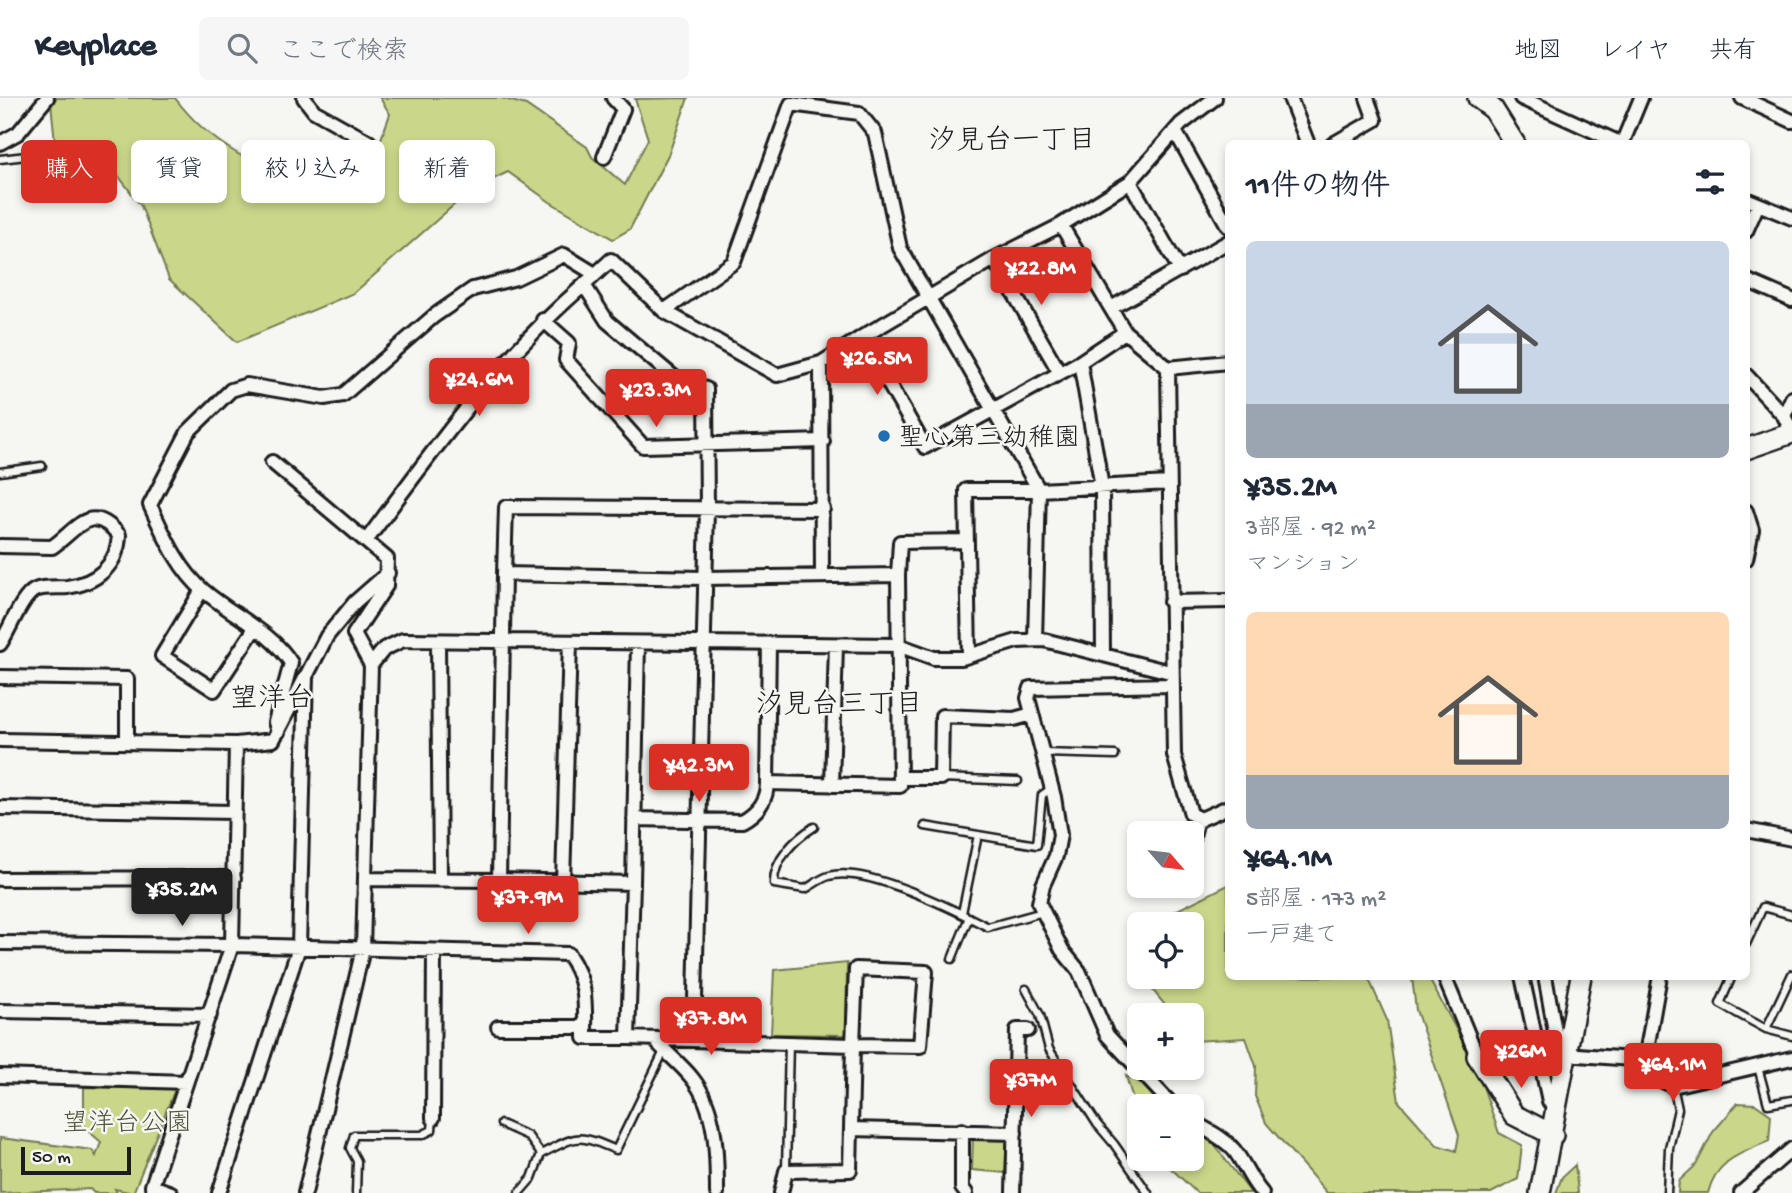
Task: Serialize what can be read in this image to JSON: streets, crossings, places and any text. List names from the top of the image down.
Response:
{
  "districts": ["汐見台一丁目", "望洋台", "汐見台三丁目"],
  "parks": ["望洋台公園"],
  "places": ["聖心第三幼稚園"],
  "scale_bar": "50 m",
  "north": "bottom right",
  "page": {
    "header": "Keyplace",
    "search": "ここで検索",
    "nav": ["地図", "レイヤ", "共有"],
    "chip": [
      "購入",
      "賃貸",
      "絞り込み",
      "新着"
    ],
    "heading": "11件の物件",
    "list": [
      {
        "name": "¥35.2M",
        "note": "3部屋 · 92 m² · マンション"
      },
      {
        "name": "¥64.1M",
        "note": "5部屋 · 173 m² · 一戸建て"
      }
    ],
    "price": [
      "¥22.8M",
      "¥26.5M",
      "¥24.6M",
      "¥23.3M",
      "¥42.3M",
      "¥35.2M",
      "¥37.9M",
      "¥37.8M",
      "¥26M",
      "¥64.1M",
      "¥37M"
    ],
    "map_buttons": ["+", "−"],
    "scale": "50 m"
  }
}
